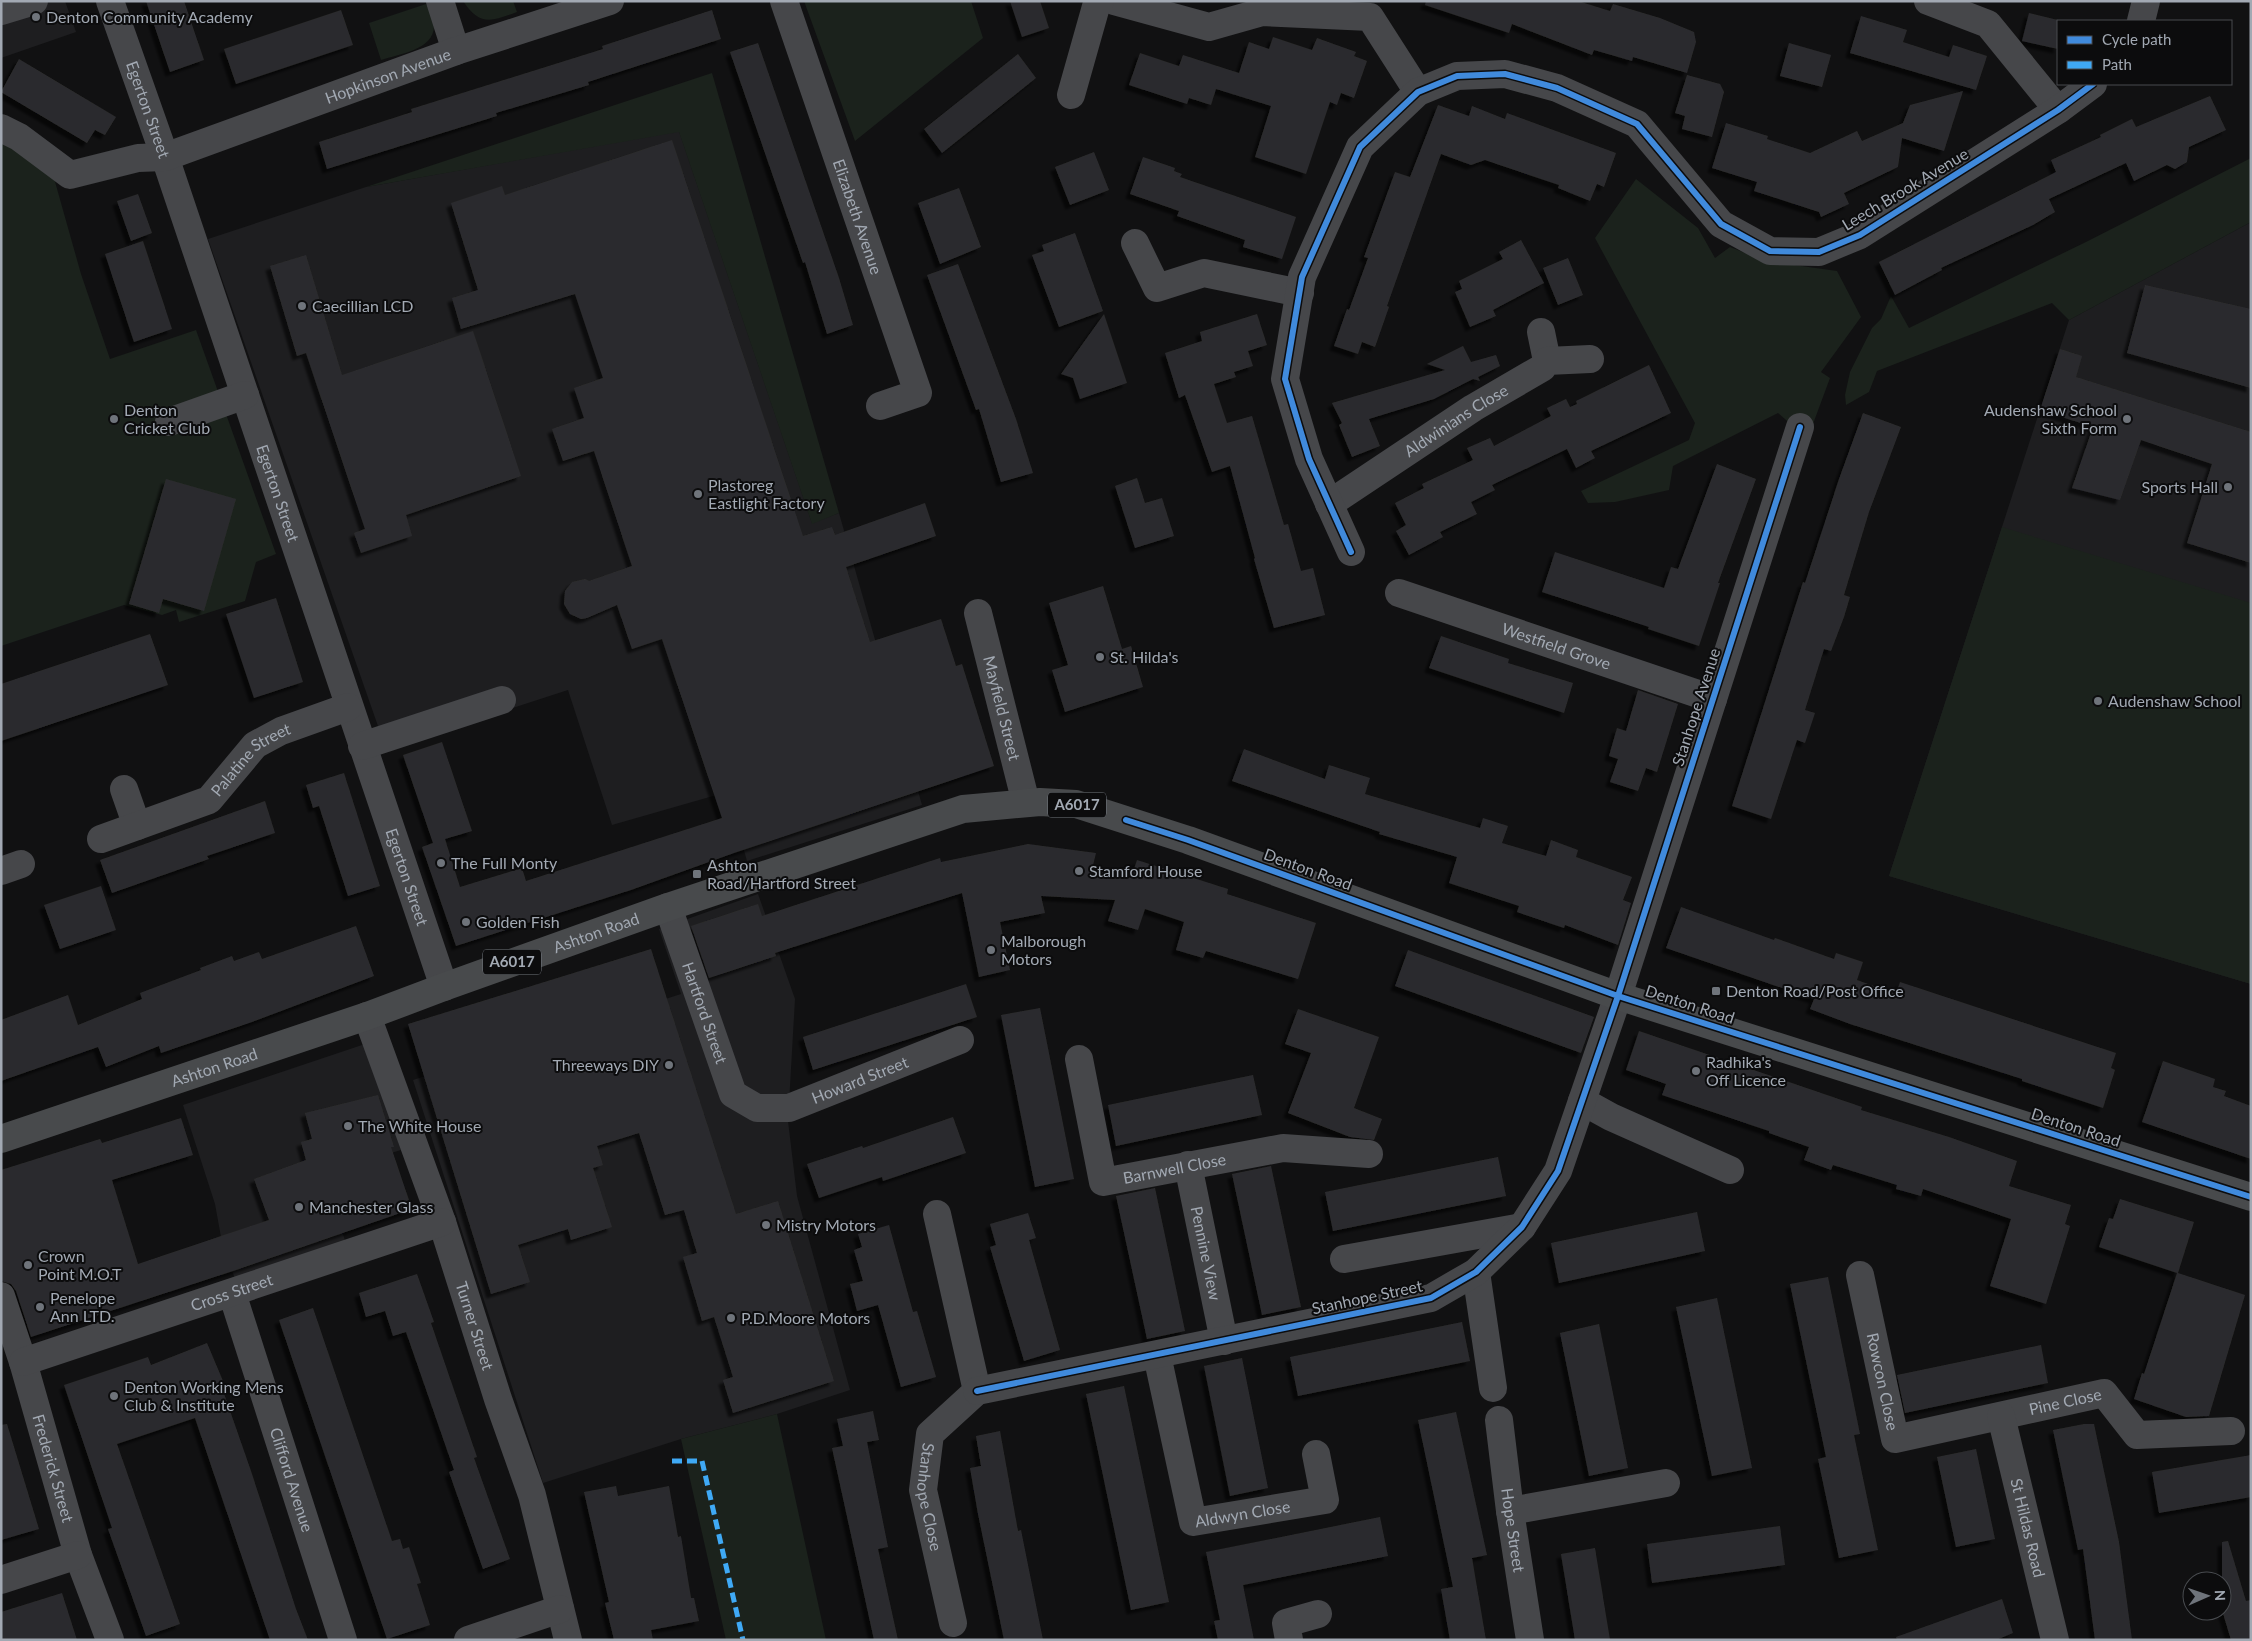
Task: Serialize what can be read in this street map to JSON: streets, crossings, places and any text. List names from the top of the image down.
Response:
{
  "streets": {
    "highway": ["A6017", "Denton Road", "Ashton Road"],
    "street": [
      "Hopkinson Avenue",
      "Egerton Street",
      "Leech Brook Avenue",
      "Elizabeth Avenue",
      "Aldwinians Close",
      "Westfield Grove",
      "Stanhope Avenue",
      "Mayfield Street",
      "Palatine Street",
      "Hartford Street",
      "Howard Street",
      "Barnwell Close",
      "Pennine View",
      "Cross Street",
      "Stanhope Street",
      "Turner Street",
      "Rowcon Close",
      "Pine Close",
      "Frederick Street",
      "Clifford Avenue",
      "Stanhope Close",
      "Aldwyn Close",
      "St Hildas Road",
      "Hope Street"
    ]
  },
  "crossings": [
    ["Hopkinson Avenue", "Egerton Street"],
    ["Egerton Street", "Palatine Street"],
    ["Egerton Street", "Ashton Road"],
    ["Leech Brook Avenue", "Aldwinians Close"],
    ["Westfield Grove", "Stanhope Avenue"],
    ["Stanhope Avenue", "Denton Road"],
    ["Stanhope Avenue", "Stanhope Street"],
    ["Mayfield Street", "Denton Road"],
    ["Mayfield Street", "Ashton Road"],
    ["Denton Road", "Ashton Road"],
    ["Denton Road", "Stanhope Street"],
    ["Ashton Road", "Hartford Street"],
    ["Ashton Road", "Turner Street"],
    ["Hartford Street", "Howard Street"],
    ["Barnwell Close", "Pennine View"],
    ["Pennine View", "Stanhope Street"],
    ["Cross Street", "Turner Street"],
    ["Cross Street", "Frederick Street"],
    ["Cross Street", "Clifford Avenue"],
    ["Stanhope Street", "Stanhope Close"],
    ["Stanhope Street", "Aldwyn Close"],
    ["Rowcon Close", "Pine Close"],
    ["Rowcon Close", "St Hildas Road"],
    ["Pine Close", "St Hildas Road"]
  ],
  "places": {
    "other": [
      "Denton Community Academy",
      "Caecillian LCD",
      "Denton Cricket Club",
      "Audenshaw School Sixth Form",
      "Sports Hall",
      "Plastoreg Eastlight Factory",
      "St. Hilda's",
      "Audenshaw School",
      "The Full Monty",
      "Stamford House",
      "Golden Fish",
      "Malborough Motors",
      "Threeways DIY",
      "Radhika's Off Licence",
      "The White House",
      "Manchester Glass",
      "Mistry Motors",
      "Crown Point M.O.T",
      "Penelope Ann LTD.",
      "P.D.Moore Motors",
      "Denton Working Mens Club & Institute"
    ],
    "transit": ["Ashton Road/Hartford Street", "Denton Road/Post Office"]
  },
  "legend": ["Cycle path", "Path"],
  "north": "right"
}
